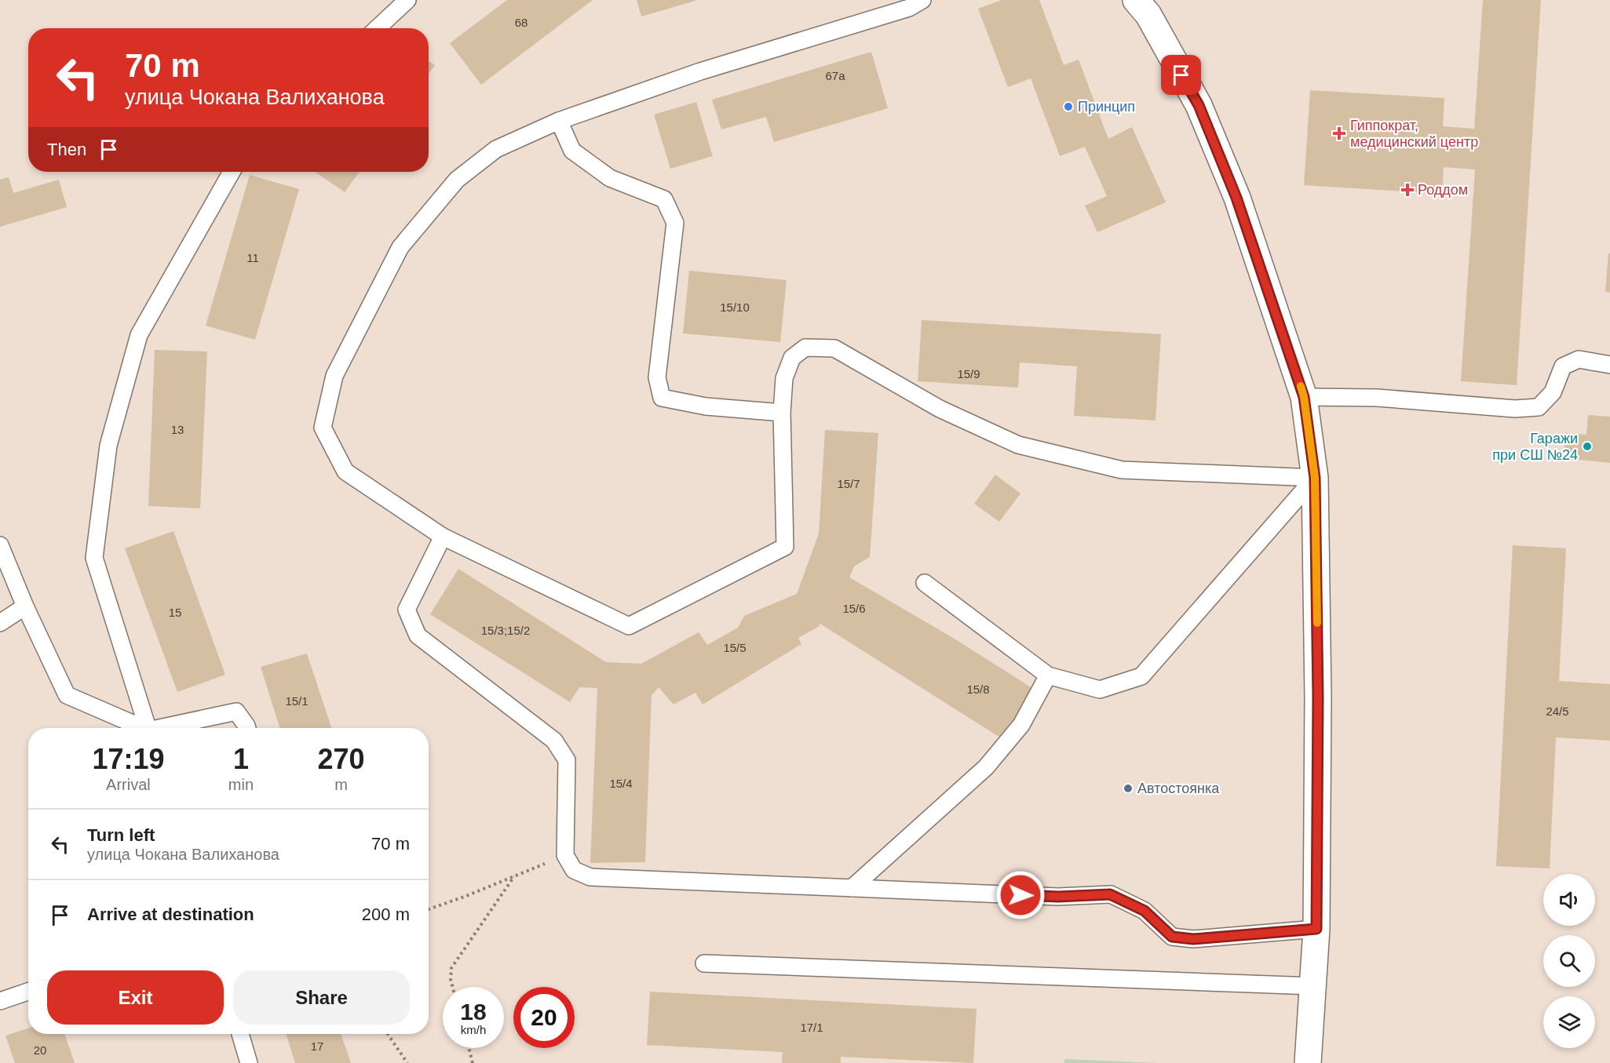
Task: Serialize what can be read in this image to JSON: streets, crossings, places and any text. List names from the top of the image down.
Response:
{
  "places": {
    "other": ["Принцип", "Гаражи при СШ №24", "Автостоянка"],
    "health": ["Гиппократ, медицинский центр", "Роддом"]
  },
  "house_numbers": [
    "68",
    "67а",
    "11",
    "15/10",
    "15/9",
    "13",
    "15/7",
    "15/6",
    "15",
    "15/3;15/2",
    "15/5",
    "15/8",
    "15/1",
    "24/5",
    "15/4",
    "17/1",
    "17",
    "20"
  ],
  "page": {
    "turn": ["70 m", "улица Чокана Валиханова"],
    "then": "Then",
    "eta": [
      "17:19",
      "Arrival",
      "1",
      "min",
      "270",
      "m"
    ],
    "list": [
      {
        "name": "Turn left",
        "note": "улица Чокана Валиханова",
        "value": "70 m"
      },
      {
        "name": "Arrive at destination",
        "value": "200 m"
      }
    ],
    "buttons": ["Exit", "Share"],
    "speed": "18 km/h",
    "limit": "20"
  }
}
